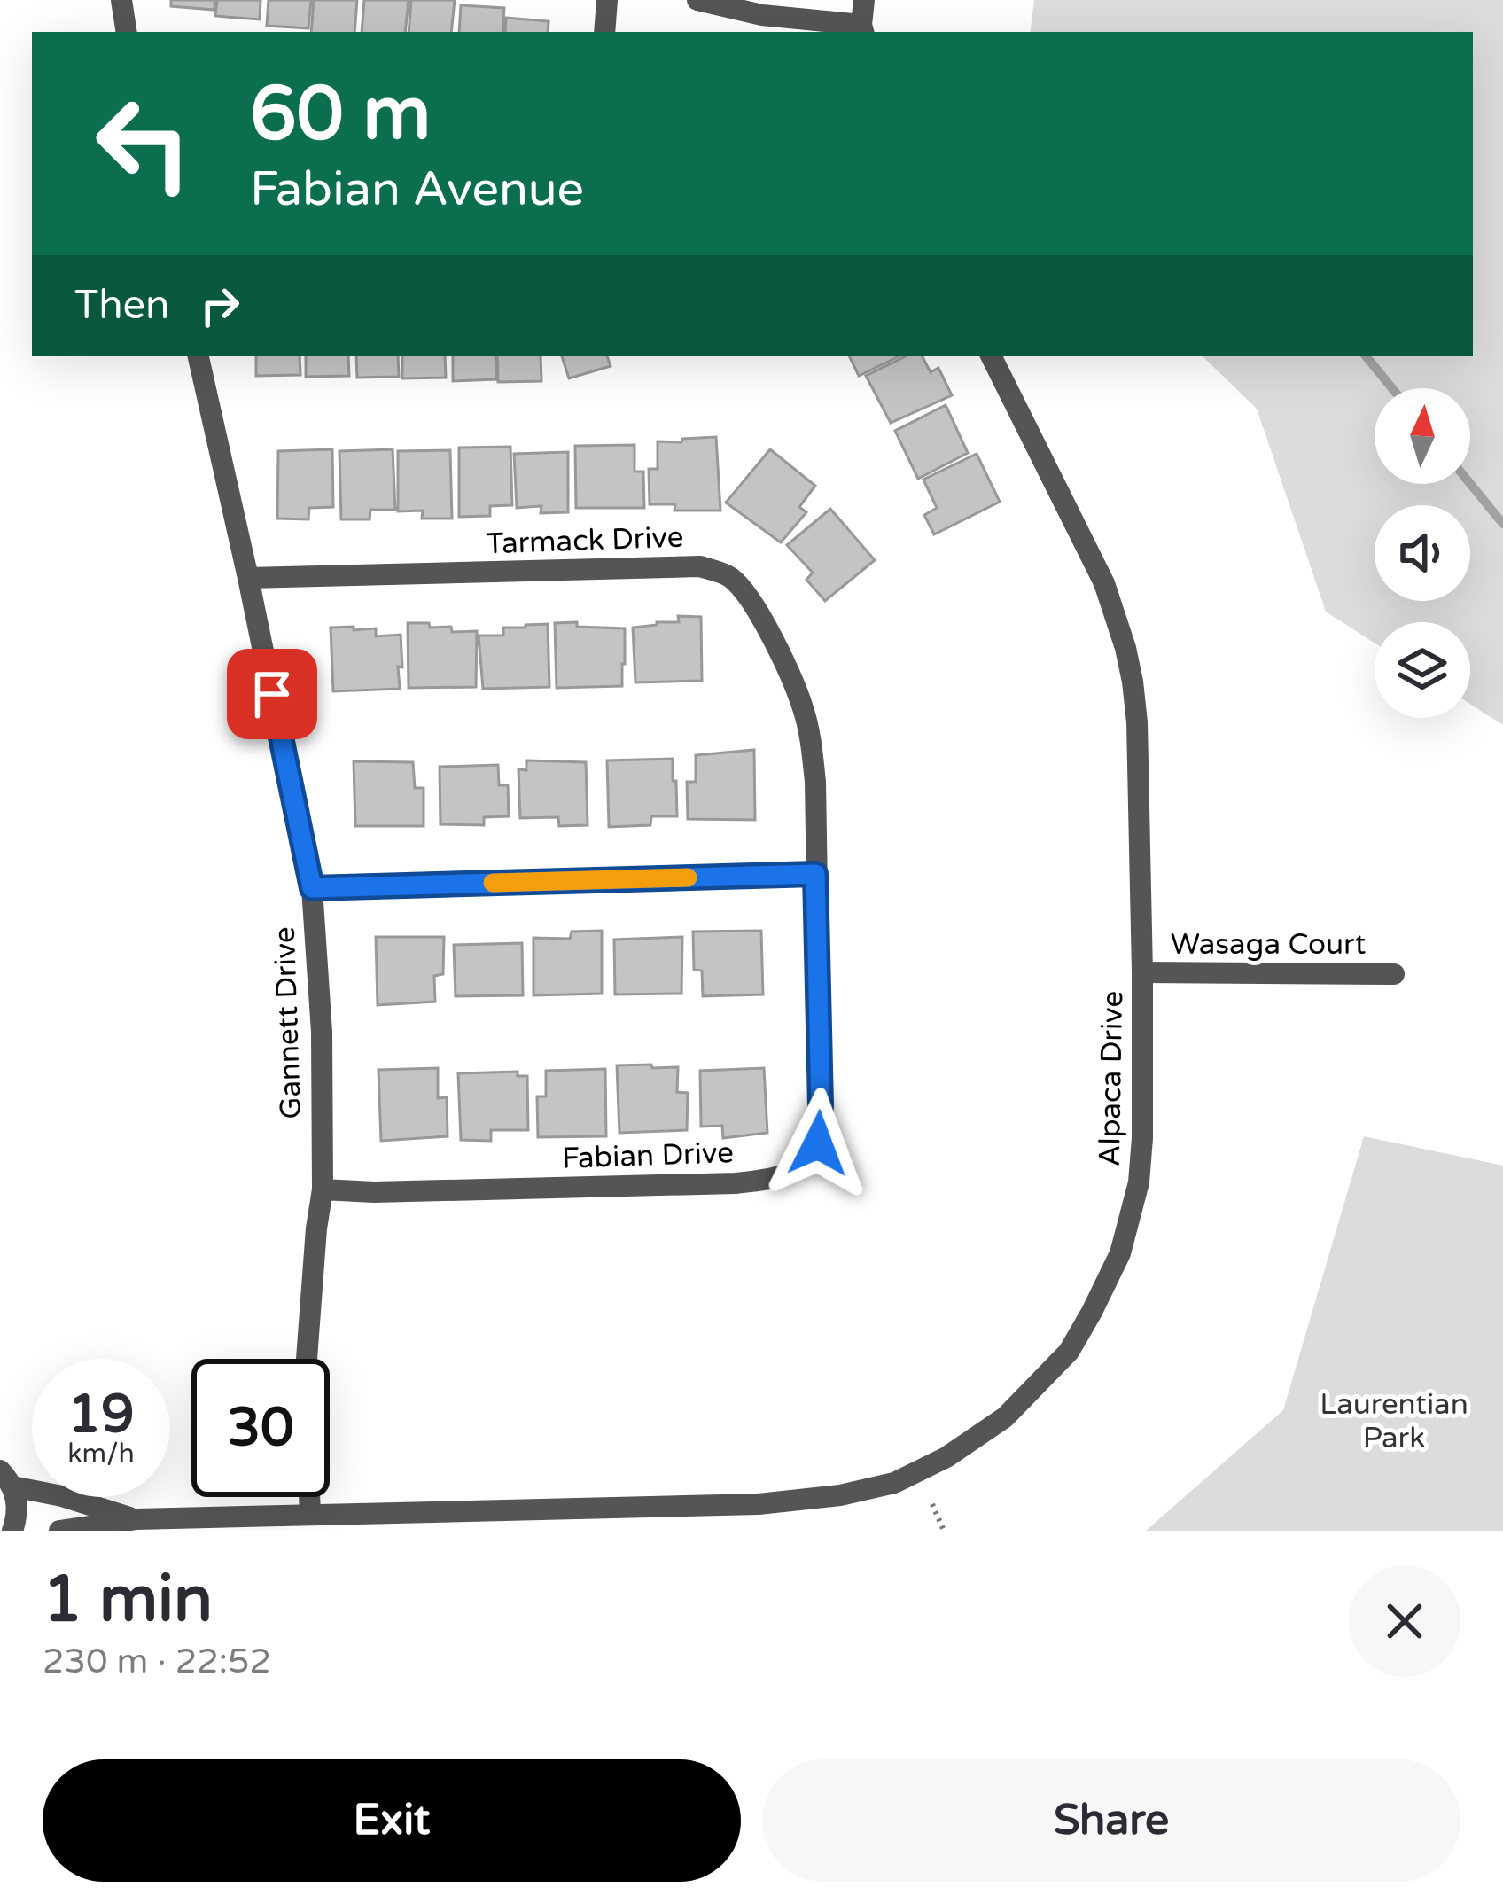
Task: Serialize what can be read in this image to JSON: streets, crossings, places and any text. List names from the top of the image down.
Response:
{
  "streets": {
    "street": [
      "Tarmack Drive",
      "Wasaga Court",
      "Gannett Drive",
      "Alpaca Drive",
      "Fabian Drive"
    ]
  },
  "crossings": [
    ["Tarmack Drive", "Gannett Drive"],
    ["Tarmack Drive", "Fabian Drive"],
    ["Wasaga Court", "Alpaca Drive"],
    ["Gannett Drive", "Fabian Drive"]
  ],
  "parks": ["Laurentian Park"],
  "north": "top",
  "page": {
    "turn": ["60 m", "Fabian Avenue"],
    "then": "Then",
    "speed": "19 km/h",
    "limit": "30",
    "heading": ["1 min", "230 m · 22:52"],
    "buttons": ["Exit", "Share"]
  }
}
